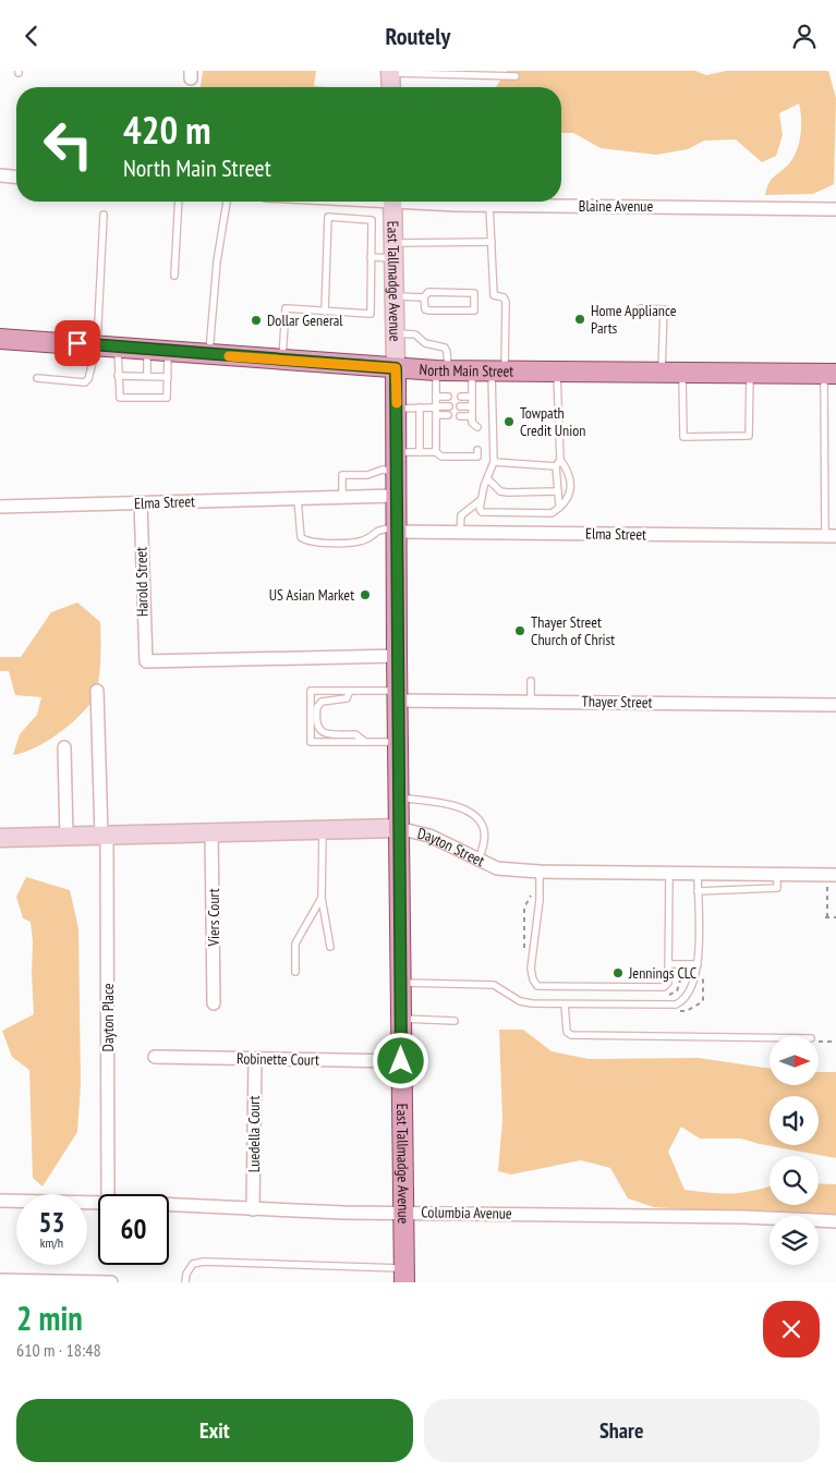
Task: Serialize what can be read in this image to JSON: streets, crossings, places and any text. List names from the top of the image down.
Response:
{
  "streets": {
    "main road": ["East Tallmadge Avenue", "North Main Street"],
    "street": [
      "Blaine Avenue",
      "Elma Street",
      "Harold Street",
      "Thayer Street",
      "Dayton Street",
      "Viers Court",
      "Dayton Place",
      "Robinette Court",
      "Luedella Court",
      "Columbia Avenue"
    ]
  },
  "crossings": [
    ["East Tallmadge Avenue", "North Main Street"],
    ["East Tallmadge Avenue", "Elma Street"],
    ["East Tallmadge Avenue", "Harold Street"],
    ["East Tallmadge Avenue", "Thayer Street"],
    ["East Tallmadge Avenue", "Dayton Street"],
    ["East Tallmadge Avenue", "Robinette Court"],
    ["East Tallmadge Avenue", "Columbia Avenue"],
    ["Elma Street", "Harold Street"],
    ["Dayton Street", "Viers Court"],
    ["Dayton Street", "Dayton Place"],
    ["Robinette Court", "Luedella Court"],
    ["Luedella Court", "Columbia Avenue"]
  ],
  "places": [
    "Home Appliance Parts",
    "Dollar General",
    "Towpath Credit Union",
    "US Asian Market",
    "Thayer Street Church of Christ",
    "Jennings CLC"
  ],
  "north": "right",
  "page": {
    "header": "Routely",
    "turn": ["420 m", "North Main Street"],
    "speed": "53 km/h",
    "limit": "60",
    "heading": ["2 min", "610 m · 18:48"],
    "buttons": ["Exit", "Share"]
  }
}
